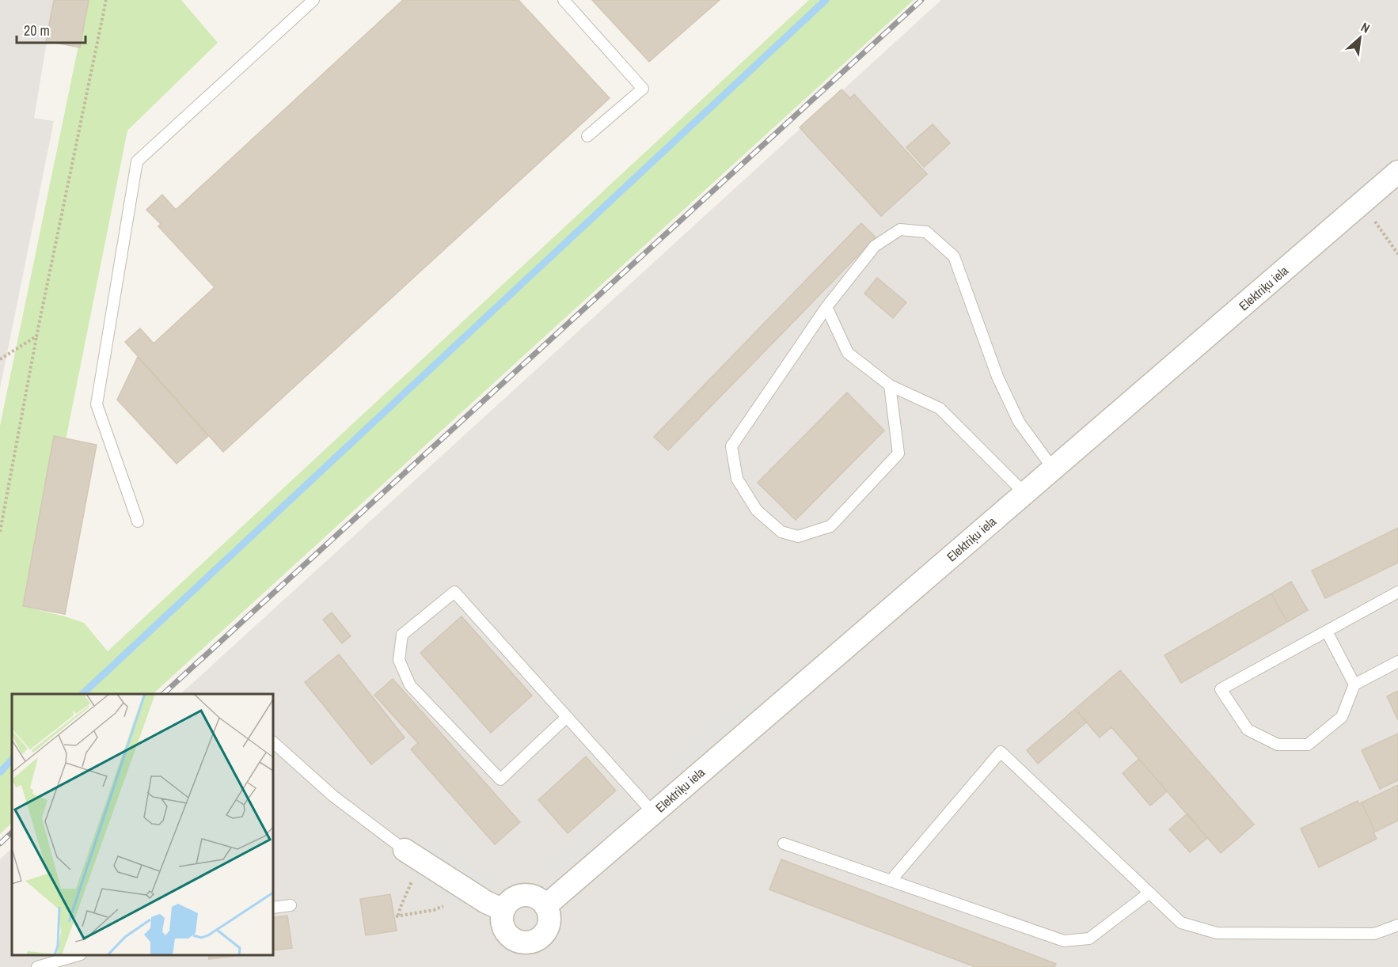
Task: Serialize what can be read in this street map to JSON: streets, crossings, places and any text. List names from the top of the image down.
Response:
{
  "streets": {
    "street": ["Elektriķu iela"]
  },
  "scale_bar": "20 m",
  "north": "top right"
}
